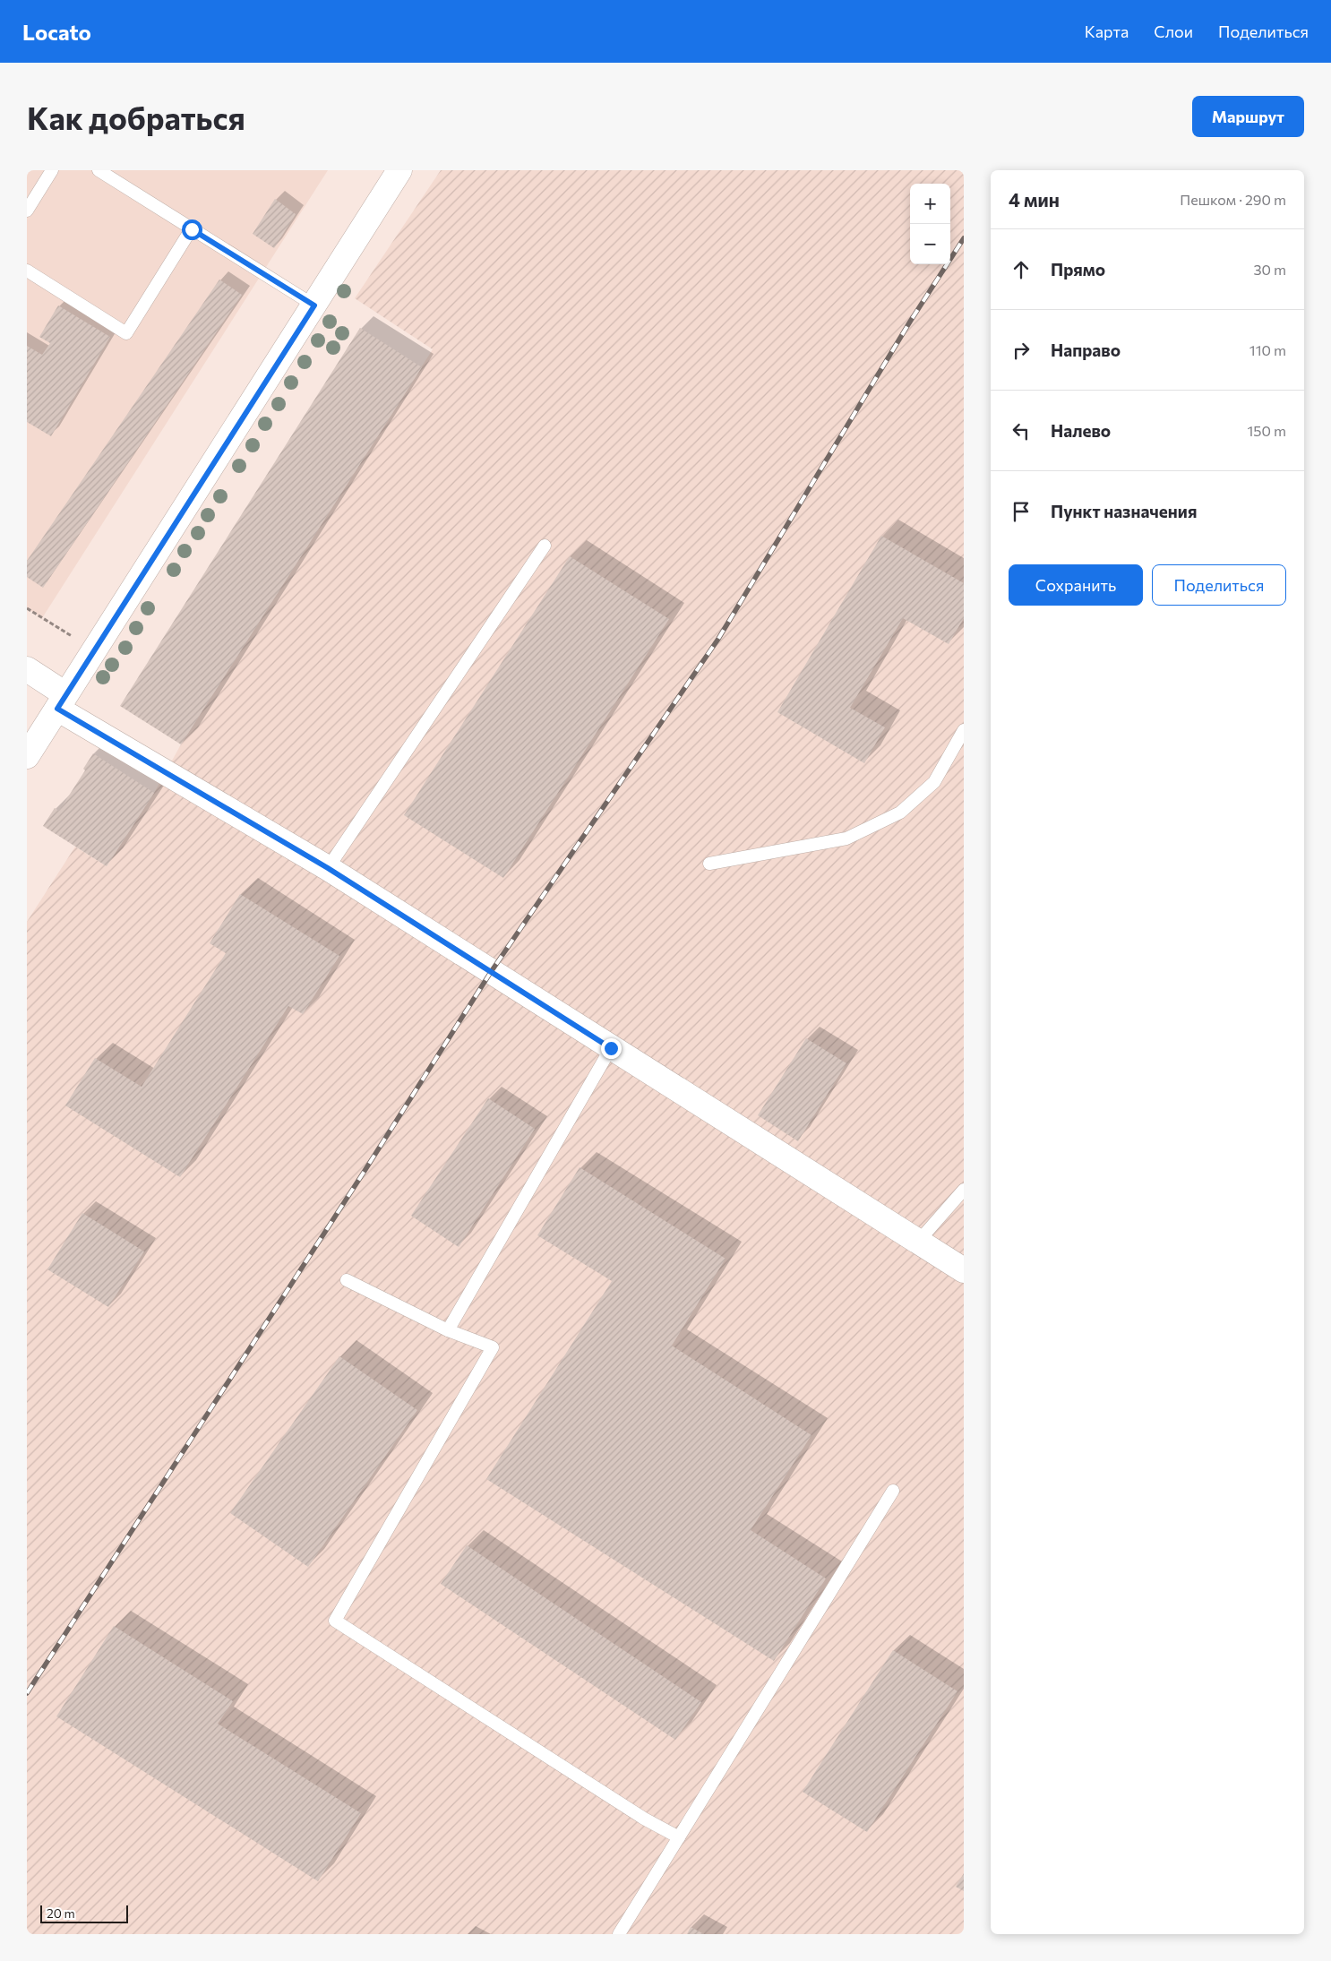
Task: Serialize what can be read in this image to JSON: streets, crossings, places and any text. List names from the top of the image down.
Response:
{
  "scale_bar": "20 m",
  "page": {
    "header": "Locato",
    "nav": ["Карта", "Слои", "Поделиться"],
    "buttons": [
      "Маршрут",
      ["Сохранить", "Поделиться"]
    ],
    "title": "Как добраться",
    "heading": ["4 мин", "Пешком · 290 m"],
    "map_buttons": ["+", "−"],
    "list": [
      ["Прямо", "30 m"],
      ["Направо", "110 m"],
      ["Налево", "150 m"],
      "Пункт назначения"
    ],
    "scale": "20 m"
  }
}
